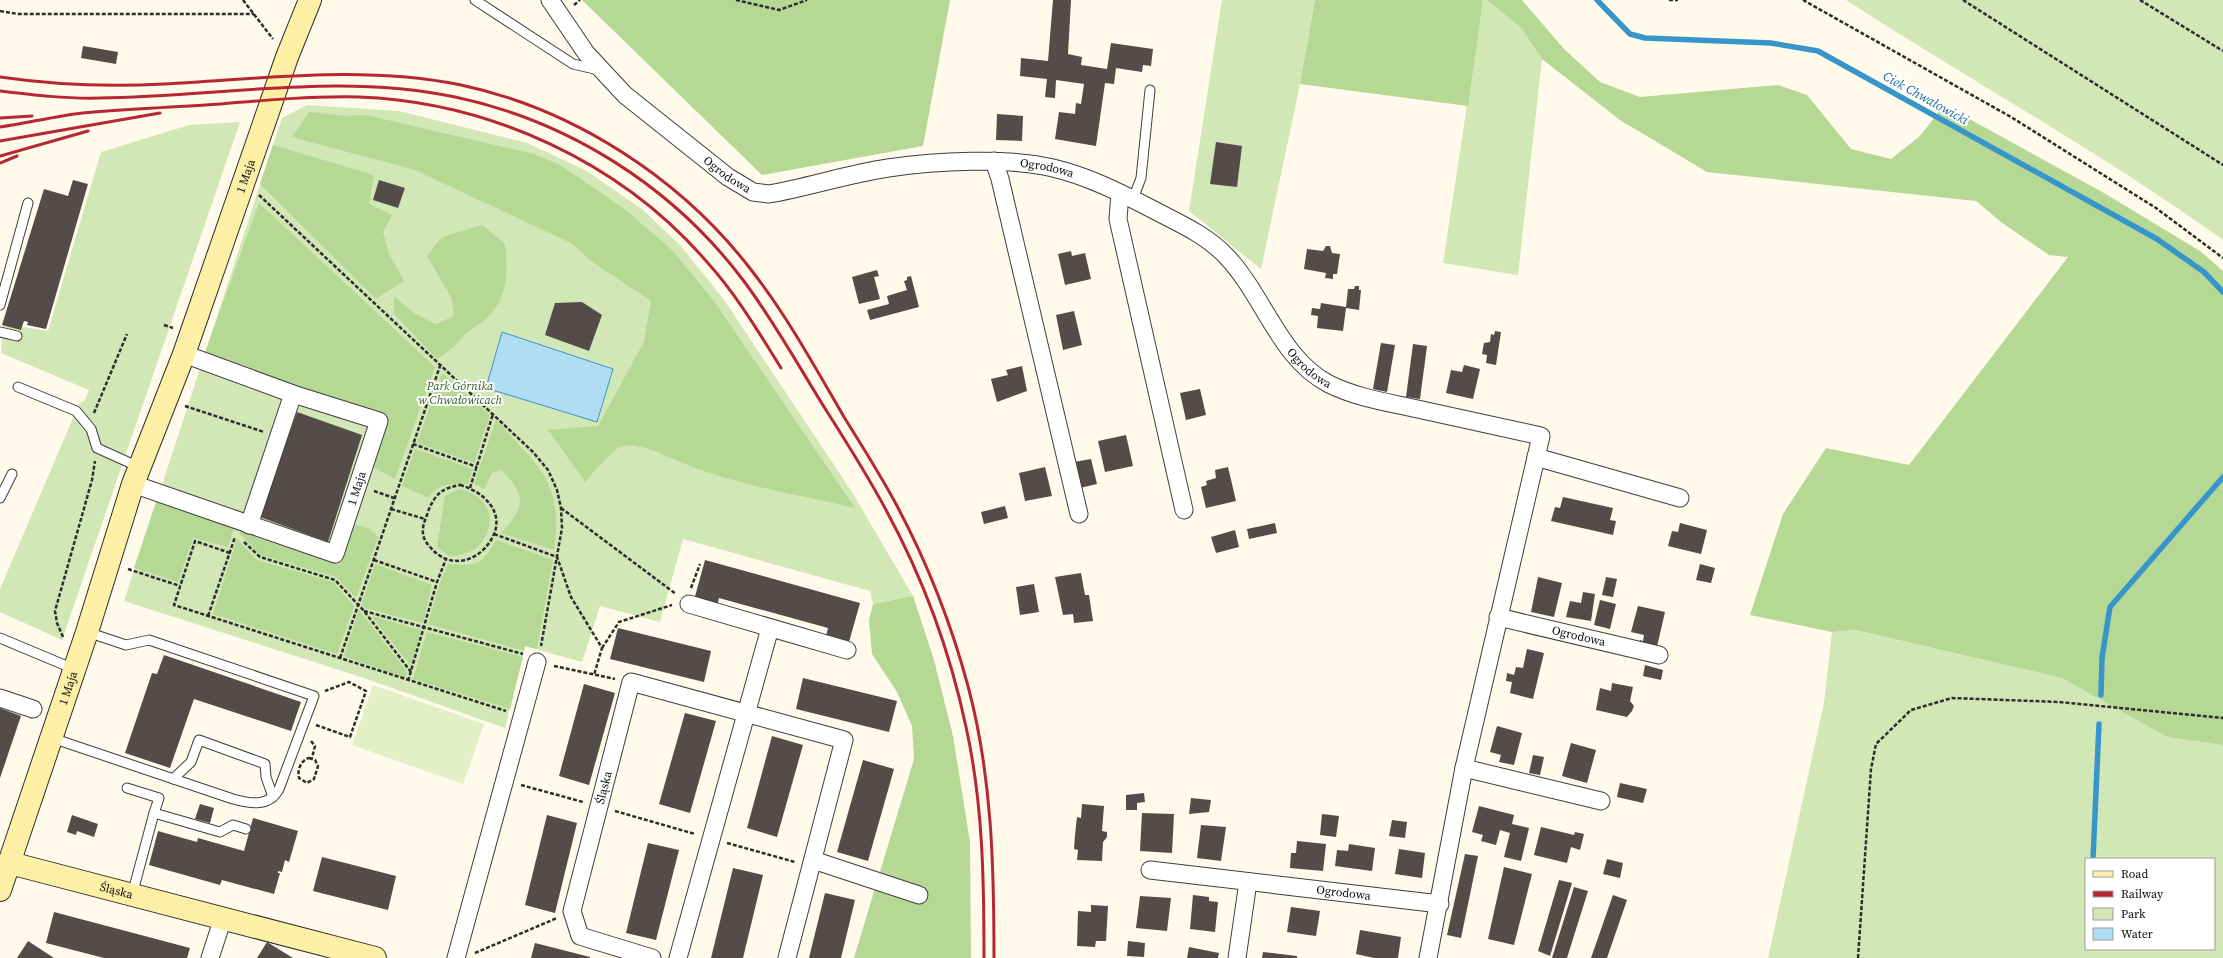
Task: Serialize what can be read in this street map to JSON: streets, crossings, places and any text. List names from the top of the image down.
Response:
{
  "streets": {
    "main road": ["1 Maja", "Śląska"],
    "street": ["Ogrodowa"]
  },
  "crossings": [
    ["1 Maja", "Śląska"]
  ],
  "water": ["Ciek Chwałowicki"],
  "parks": ["Park Górnika w Chwałowicach"],
  "legend": [
    "Road",
    "Railway",
    "Park",
    "Water"
  ]
}
